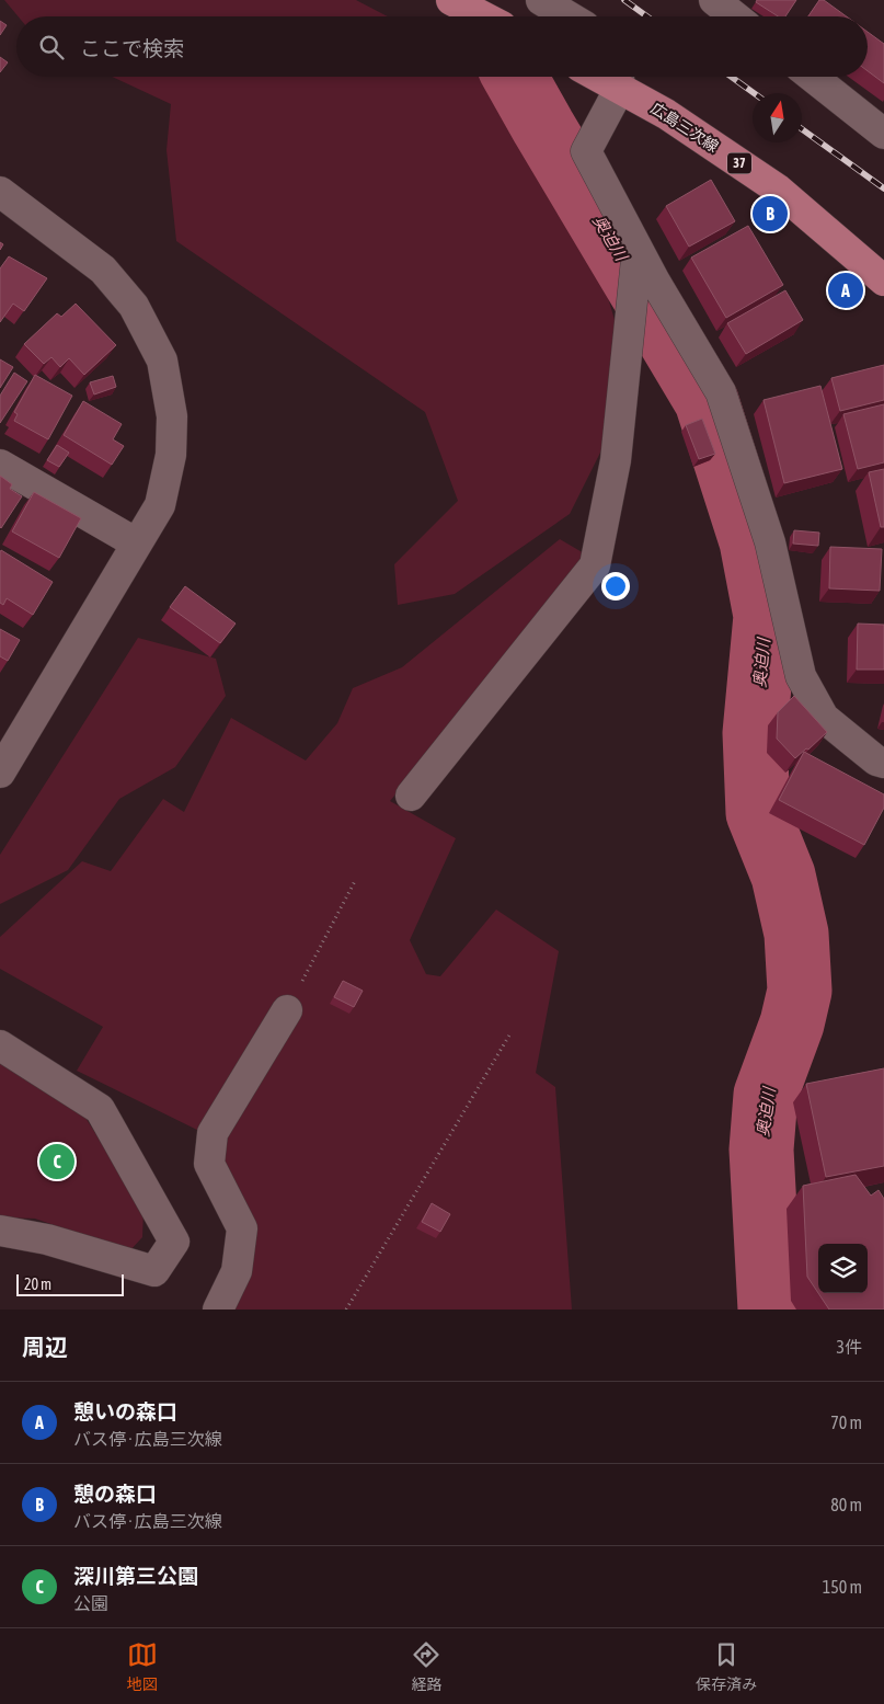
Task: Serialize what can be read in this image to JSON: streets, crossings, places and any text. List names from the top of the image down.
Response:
{
  "streets": {
    "main road": ["広島三次線", "37"]
  },
  "water": ["奥迫川"],
  "scale_bar": "20 m",
  "north": "top",
  "page": {
    "search": "ここで検索",
    "pins": ["B", "A", "C"],
    "scale": "20 m",
    "heading": ["周辺", "3件"],
    "list": [
      {
        "mark": "A",
        "name": "憩いの森口",
        "note": "バス停 · 広島三次線",
        "value": "70 m"
      },
      {
        "mark": "B",
        "name": "憩の森口",
        "note": "バス停 · 広島三次線",
        "value": "80 m"
      },
      {
        "mark": "C",
        "name": "深川第三公園",
        "note": "公園",
        "value": "150 m"
      }
    ],
    "nav": ["地図", "経路", "保存済み"]
  }
}
